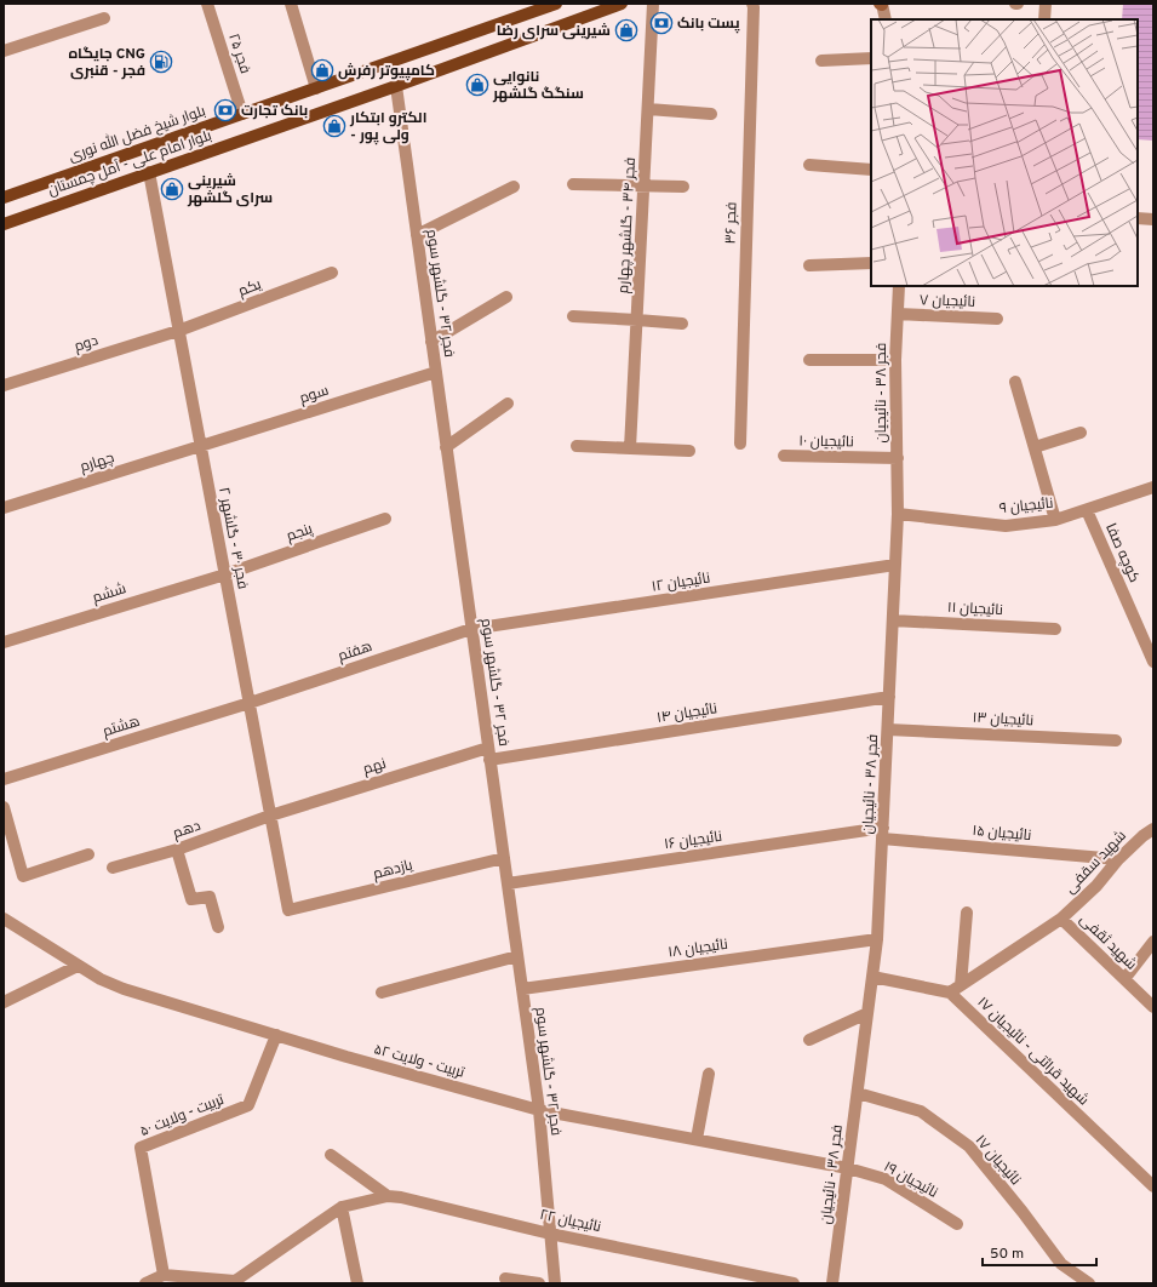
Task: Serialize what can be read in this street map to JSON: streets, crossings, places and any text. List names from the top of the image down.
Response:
{
  "streets": {
    "main road": ["بلوار شیخ فضل الله نوری", "بلوار امام علی - آمل چمستان"],
    "street": [
      "فجر ۲۵",
      "فجر ۳۶",
      "فجر ۳۴ - گلشهر چهارم",
      "یکم",
      "فجر ۳۲ - گلشهر سوم",
      "نائیجیان ۷",
      "دوم",
      "فجر ۳۸ - نائیجیان",
      "سوم",
      "نائیجیان ۱۰",
      "چهارم",
      "نائیجیان ۹",
      "پنجم",
      "فجر ۳۰ - گلشهر ۲",
      "کوچه صفا",
      "نائیجیان ۱۲",
      "ششم",
      "نائیجیان ۱۱",
      "هفتم",
      "نائیجیان ۱۴",
      "نائیجیان ۱۳",
      "هشتم",
      "نهم",
      "دهم",
      "نائیجیان ۱۵",
      "نائیجیان ۱۶",
      "شهید سقفی",
      "یازدهم",
      "شهید ثقفی",
      "نائیجیان ۱۸",
      "شهید قرائتی - نائیجیان ۱۷",
      "تربیت - ولایت ۵۲",
      "تربیت - ولایت ۵۰",
      "نائیجیان ۱۷",
      "نائیجیان ۱۹",
      "نائیجیان ۲۲"
    ]
  },
  "crossings": [
    ["فجر ۲۵", "بلوار شیخ فضل الله نوری"],
    ["بلوار امام علی - آمل چمستان", "فجر ۳۲ - گلشهر سوم"],
    ["بلوار امام علی - آمل چمستان", "فجر ۳۰ - گلشهر ۲"],
    ["یکم", "دوم"],
    ["یکم", "فجر ۳۰ - گلشهر ۲"],
    ["فجر ۳۲ - گلشهر سوم", "سوم"],
    ["فجر ۳۲ - گلشهر سوم", "نائیجیان ۱۲"],
    ["فجر ۳۲ - گلشهر سوم", "هفتم"],
    ["فجر ۳۲ - گلشهر سوم", "نائیجیان ۱۴"],
    ["فجر ۳۲ - گلشهر سوم", "نهم"],
    ["فجر ۳۲ - گلشهر سوم", "نائیجیان ۱۶"],
    ["فجر ۳۲ - گلشهر سوم", "یازدهم"],
    ["فجر ۳۲ - گلشهر سوم", "نائیجیان ۱۸"],
    ["فجر ۳۲ - گلشهر سوم", "تربیت - ولایت ۵۲"],
    ["فجر ۳۲ - گلشهر سوم", "نائیجیان ۲۲"],
    ["نائیجیان ۷", "فجر ۳۸ - نائیجیان"],
    ["دوم", "فجر ۳۰ - گلشهر ۲"],
    ["فجر ۳۸ - نائیجیان", "نائیجیان ۱۰"],
    ["فجر ۳۸ - نائیجیان", "نائیجیان ۹"],
    ["فجر ۳۸ - نائیجیان", "نائیجیان ۱۲"],
    ["فجر ۳۸ - نائیجیان", "نائیجیان ۱۱"],
    ["فجر ۳۸ - نائیجیان", "نائیجیان ۱۴"],
    ["فجر ۳۸ - نائیجیان", "نائیجیان ۱۳"],
    ["فجر ۳۸ - نائیجیان", "نائیجیان ۱۵"],
    ["فجر ۳۸ - نائیجیان", "نائیجیان ۱۶"],
    ["فجر ۳۸ - نائیجیان", "نائیجیان ۱۸"],
    ["فجر ۳۸ - نائیجیان", "تربیت - ولایت ۵۲"],
    ["فجر ۳۸ - نائیجیان", "نائیجیان ۱۷"],
    ["فجر ۳۸ - نائیجیان", "نائیجیان ۱۹"],
    ["سوم", "چهارم"],
    ["سوم", "فجر ۳۰ - گلشهر ۲"],
    ["چهارم", "فجر ۳۰ - گلشهر ۲"],
    ["نائیجیان ۹", "کوچه صفا"],
    ["پنجم", "فجر ۳۰ - گلشهر ۲"],
    ["پنجم", "ششم"],
    ["فجر ۳۰ - گلشهر ۲", "ششم"],
    ["فجر ۳۰ - گلشهر ۲", "هفتم"],
    ["فجر ۳۰ - گلشهر ۲", "هشتم"],
    ["فجر ۳۰ - گلشهر ۲", "نهم"],
    ["فجر ۳۰ - گلشهر ۲", "دهم"],
    ["فجر ۳۰ - گلشهر ۲", "یازدهم"],
    ["نائیجیان ۱۲", "هفتم"],
    ["هفتم", "هشتم"],
    ["نائیجیان ۱۴", "نهم"],
    ["نهم", "دهم"],
    ["نائیجیان ۱۵", "نائیجیان ۱۶"],
    ["نائیجیان ۱۵", "شهید سقفی"],
    ["شهید سقفی", "شهید ثقفی"],
    ["شهید سقفی", "شهید قرائتی - نائیجیان ۱۷"],
    ["تربیت - ولایت ۵۲", "تربیت - ولایت ۵۰"],
    ["تربیت - ولایت ۵۲", "نائیجیان ۱۹"]
  ],
  "places": {
    "bank": ["پست بانک", "بانک تجارت"],
    "shop": [
      "شیرینی سرای رضا",
      "کامپیوتر رفرش",
      "نانوایی سنگگ گلشهر",
      "الکترو ابتکار - ولی پور",
      "شیرینی سرای گلشهر"
    ],
    "fuel station": ["جایگاه CNG فجر - قنبری"]
  },
  "scale_bar": "50 m"
}
